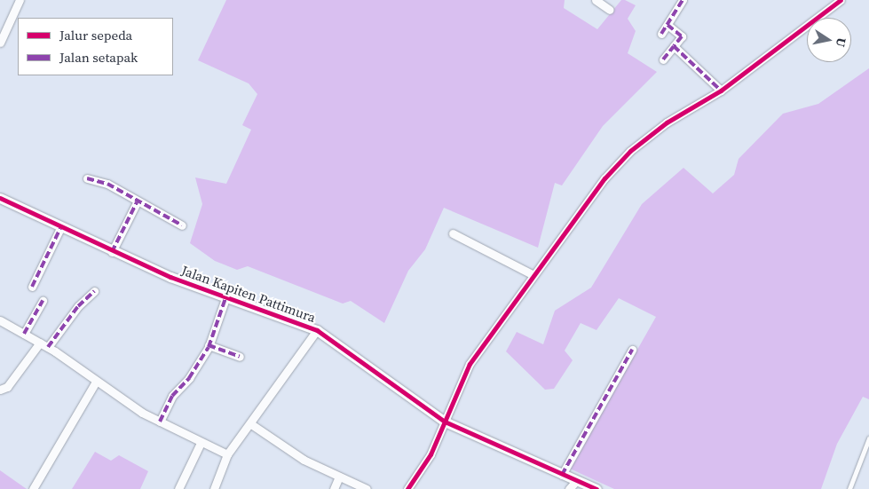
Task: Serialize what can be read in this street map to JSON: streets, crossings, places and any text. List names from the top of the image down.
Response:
{
  "streets": {
    "street": ["Jalan Kapiten Pattimura"]
  },
  "legend": ["Jalur sepeda", "Jalan setapak"],
  "north": "right"
}
